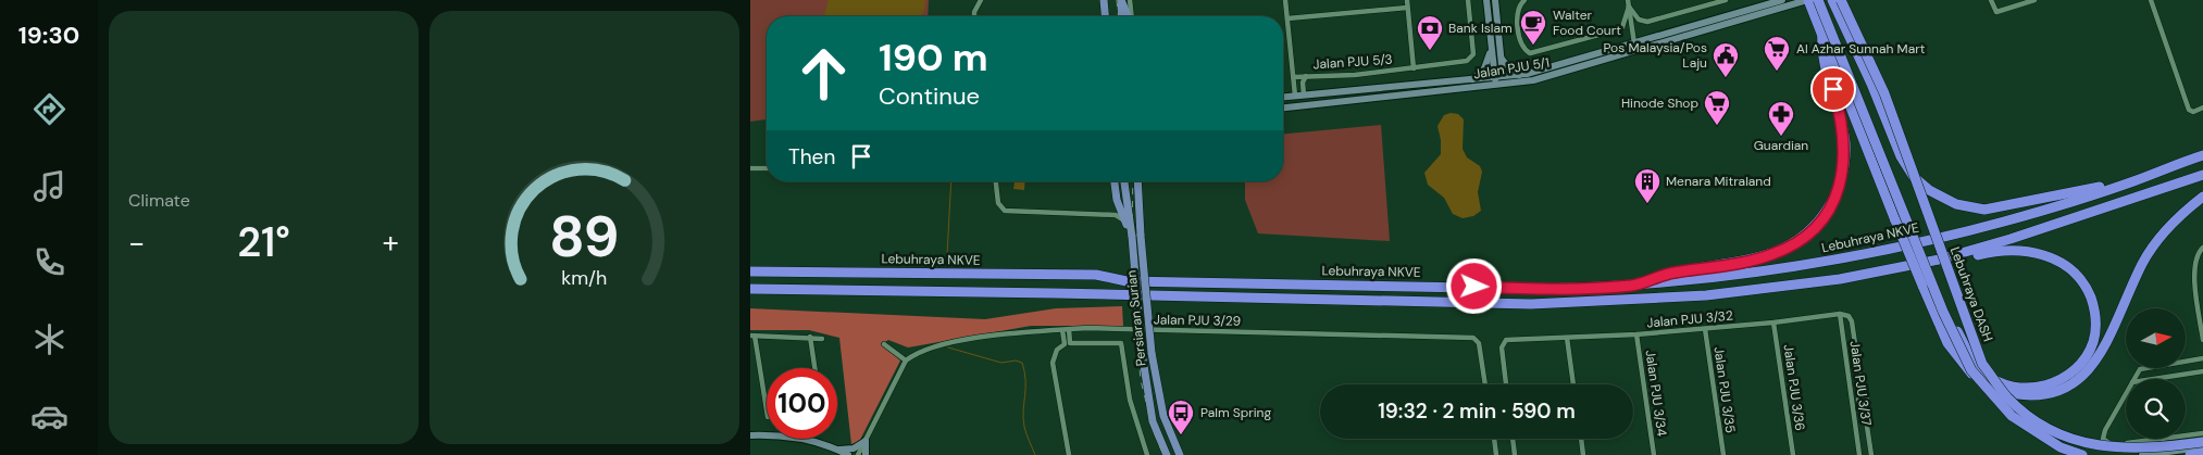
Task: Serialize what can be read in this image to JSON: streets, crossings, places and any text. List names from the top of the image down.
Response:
{
  "streets": {
    "highway": ["Lebuhraya NKVE", "Lebuhraya DASH"],
    "main road": ["Persiaran Surian"],
    "street": [
      "Jalan PJU 5/3",
      "Jalan PJU 5/1",
      "Jalan PJU 3/32",
      "Jalan PJU 3/29",
      "Jalan PJU 3/37",
      "Jalan PJU 3/36",
      "Jalan PJU 3/35",
      "Jalan PJU 3/34"
    ]
  },
  "crossings": [
    ["Jalan PJU 3/32", "Jalan PJU 3/37"],
    ["Jalan PJU 3/32", "Jalan PJU 3/36"],
    ["Jalan PJU 3/32", "Jalan PJU 3/35"],
    ["Jalan PJU 3/32", "Jalan PJU 3/34"]
  ],
  "places": {
    "cafe": ["Walter Food Court"],
    "bank": ["Bank Islam"],
    "supermarket": ["Al Azhar Sunnah Mart", "Hinode Shop"],
    "public building": ["Pos Malaysia/Pos Laju"],
    "pharmacy": ["Guardian"],
    "building": ["Menara Mitraland"],
    "bus stop": ["Palm Spring"]
  },
  "north": "right",
  "page": {
    "tabs": "19:30",
    "tile": "Climate",
    "turn": ["190 m", "Continue"],
    "then": "Then",
    "heat": ["−", "21°", "+"],
    "limit": "100",
    "trip": "19:32 · 2 min · 590 m",
    "gauge": ["89", "km/h"]
  }
}
